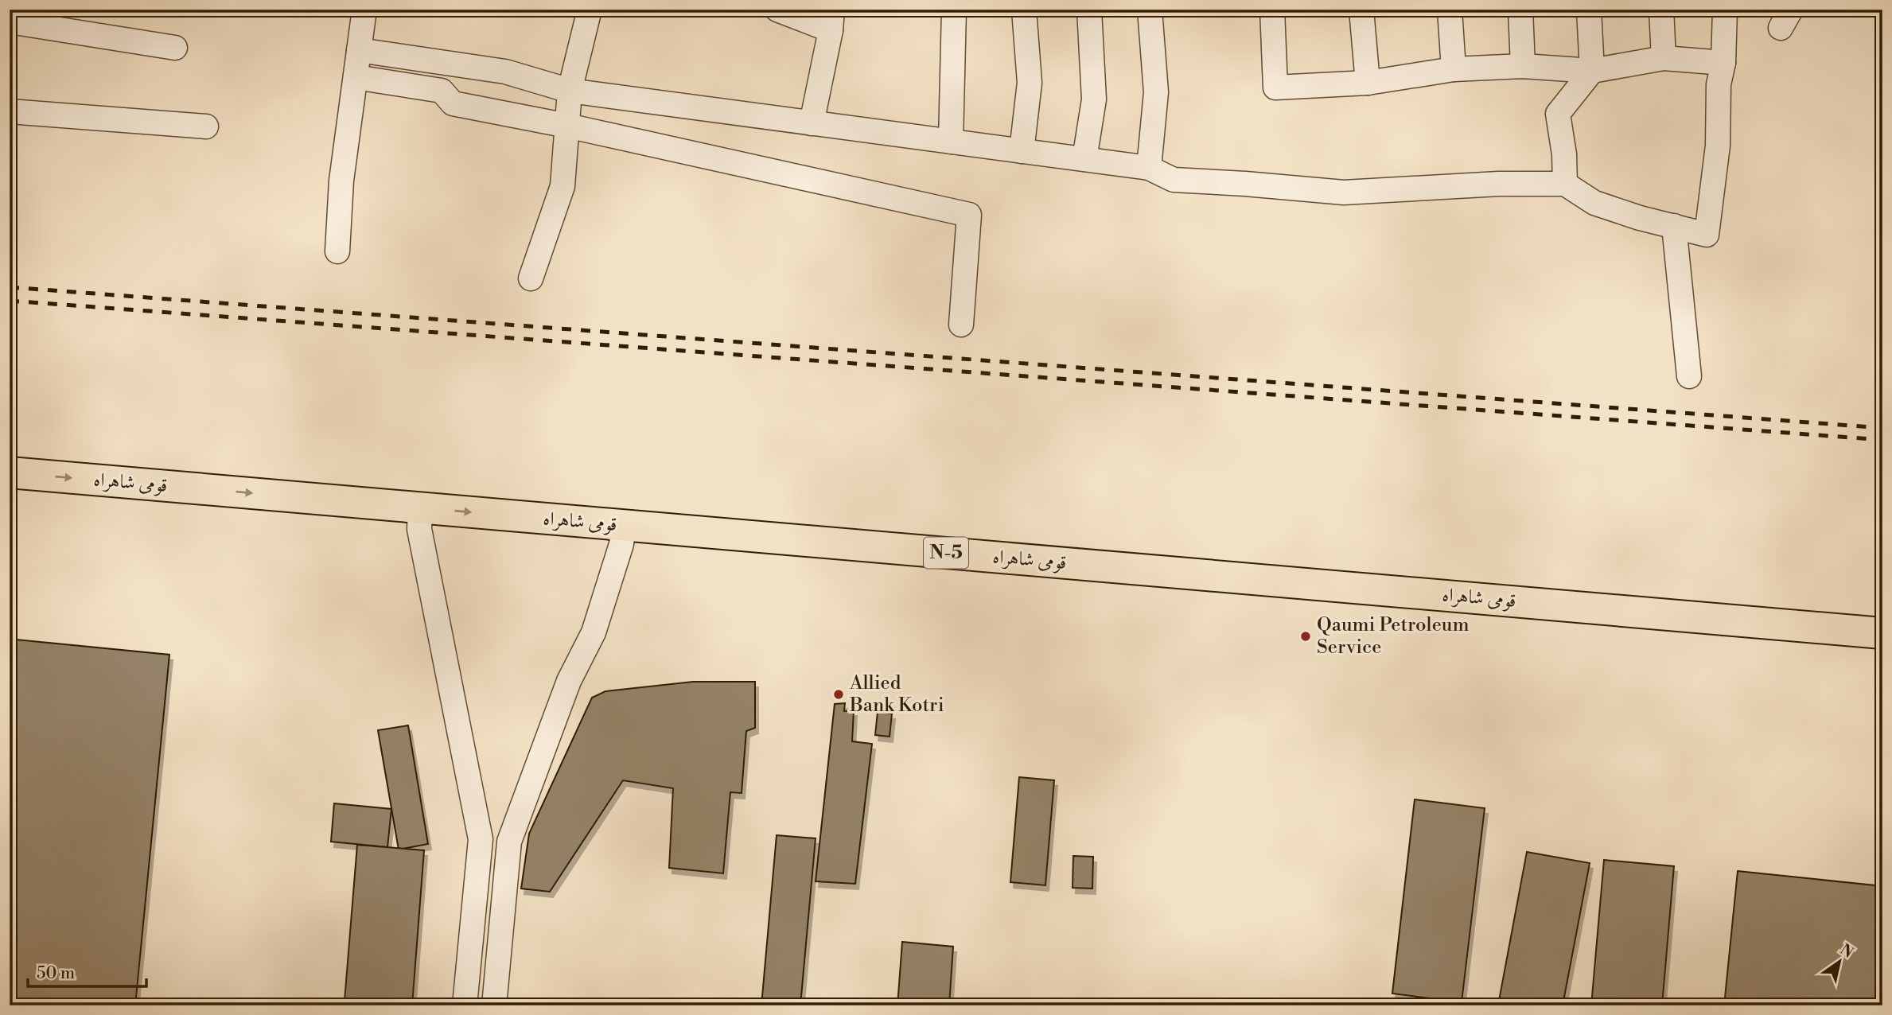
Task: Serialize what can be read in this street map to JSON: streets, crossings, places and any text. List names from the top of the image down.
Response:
{
  "streets": {
    "highway": ["قومی شاہراہ", "N-5"]
  },
  "places": ["Qaumi Petroleum Service", "Allied Bank Kotri"],
  "scale_bar": "50 m",
  "north": "top right"
}
